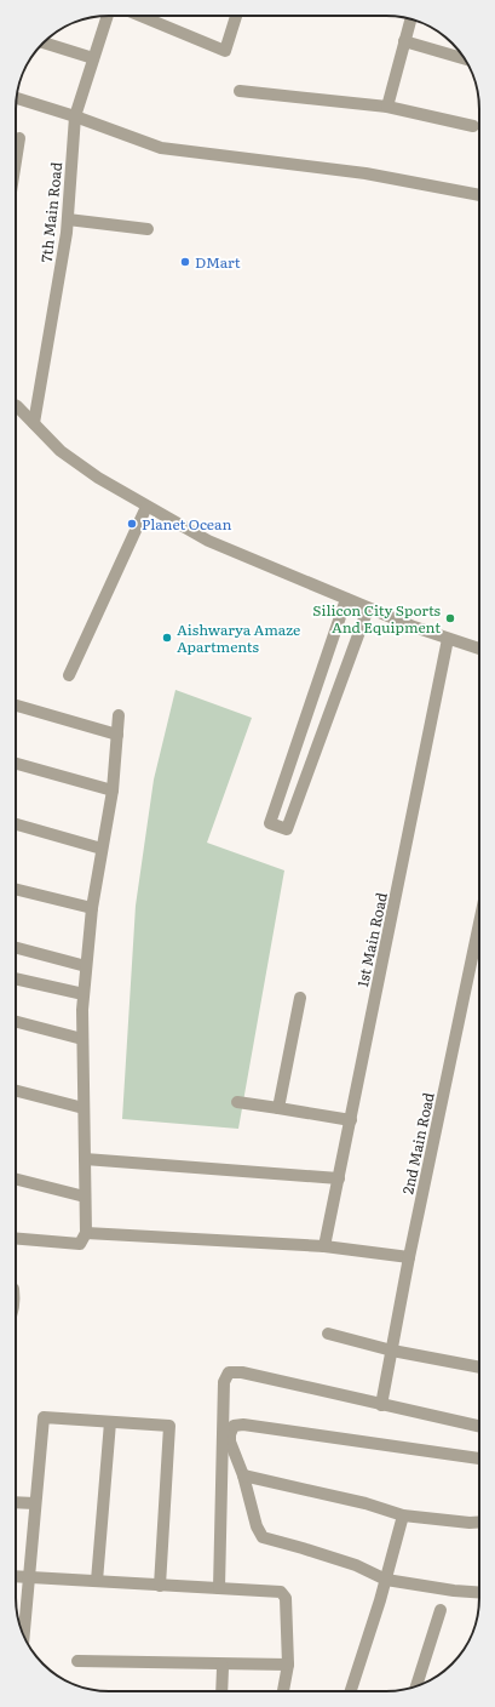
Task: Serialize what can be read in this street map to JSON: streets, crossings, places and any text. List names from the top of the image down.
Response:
{
  "streets": {
    "street": ["7th Main Road", "1st Main Road", "2nd Main Road"]
  },
  "places": [
    "DMart",
    "Planet Ocean",
    "Silicon City Sports And Equipment",
    "Aishwarya Amaze Apartments"
  ]
}
